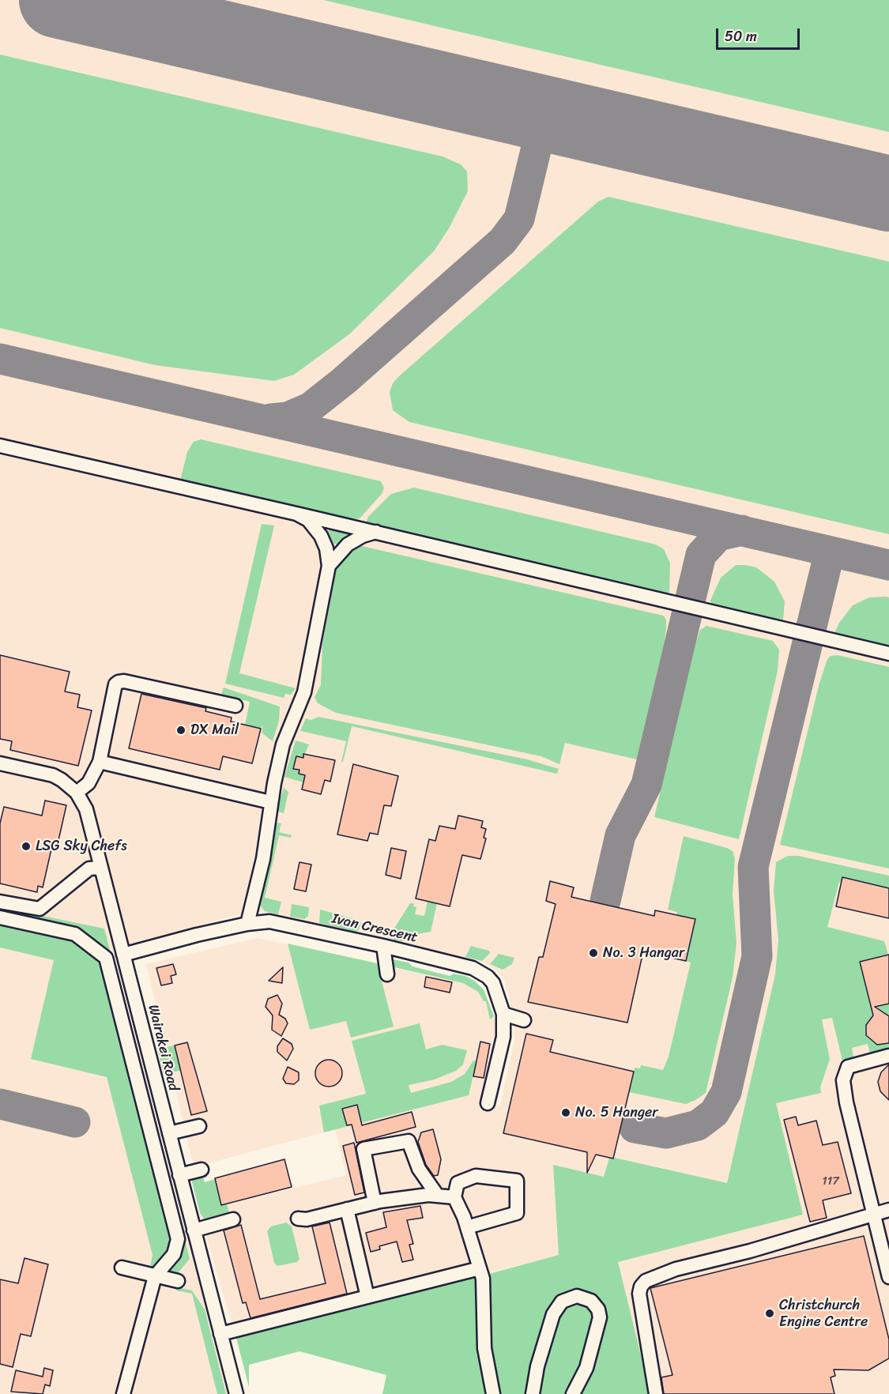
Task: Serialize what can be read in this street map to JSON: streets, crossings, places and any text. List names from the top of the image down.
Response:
{
  "streets": {
    "street": ["Ivan Crescent", "Wairakei Road"]
  },
  "crossings": [
    ["Ivan Crescent", "Wairakei Road"]
  ],
  "places": [
    "DX Mail",
    "LSG Sky Chefs",
    "No. 3 Hangar",
    "No. 5 Hanger",
    "Christchurch Engine Centre"
  ],
  "house_numbers": ["117"],
  "scale_bar": "50 m"
}
